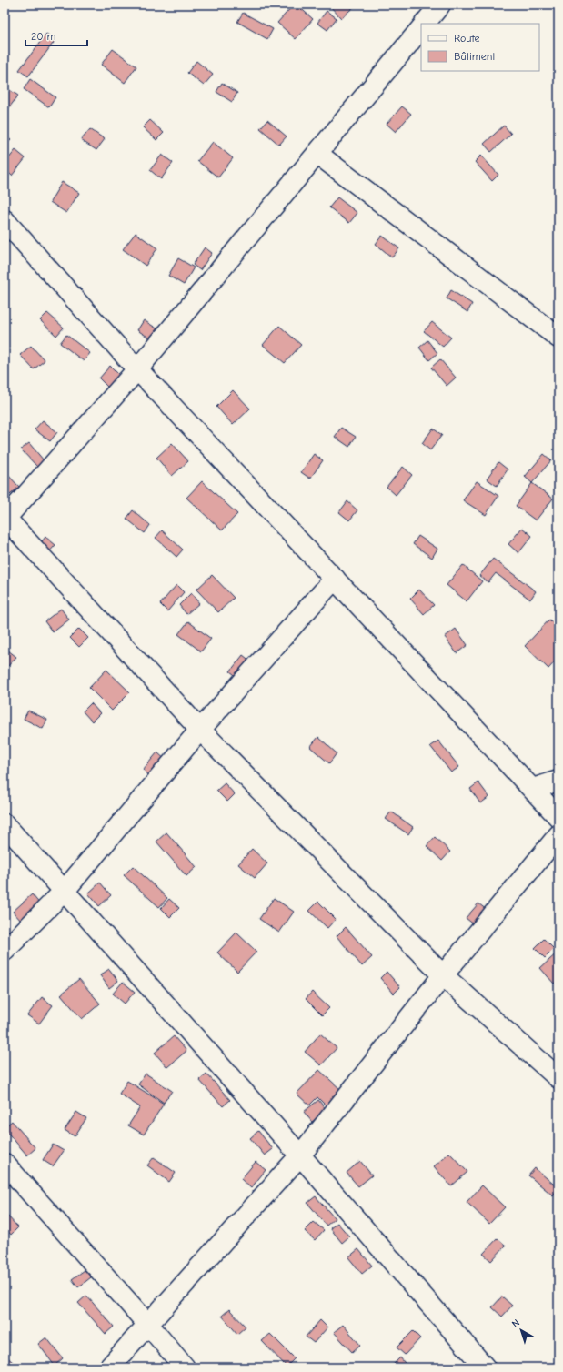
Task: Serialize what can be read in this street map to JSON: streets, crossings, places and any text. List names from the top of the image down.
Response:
{
  "legend": ["Route", "Bâtiment"],
  "scale_bar": "20 m",
  "north": "top left"
}
